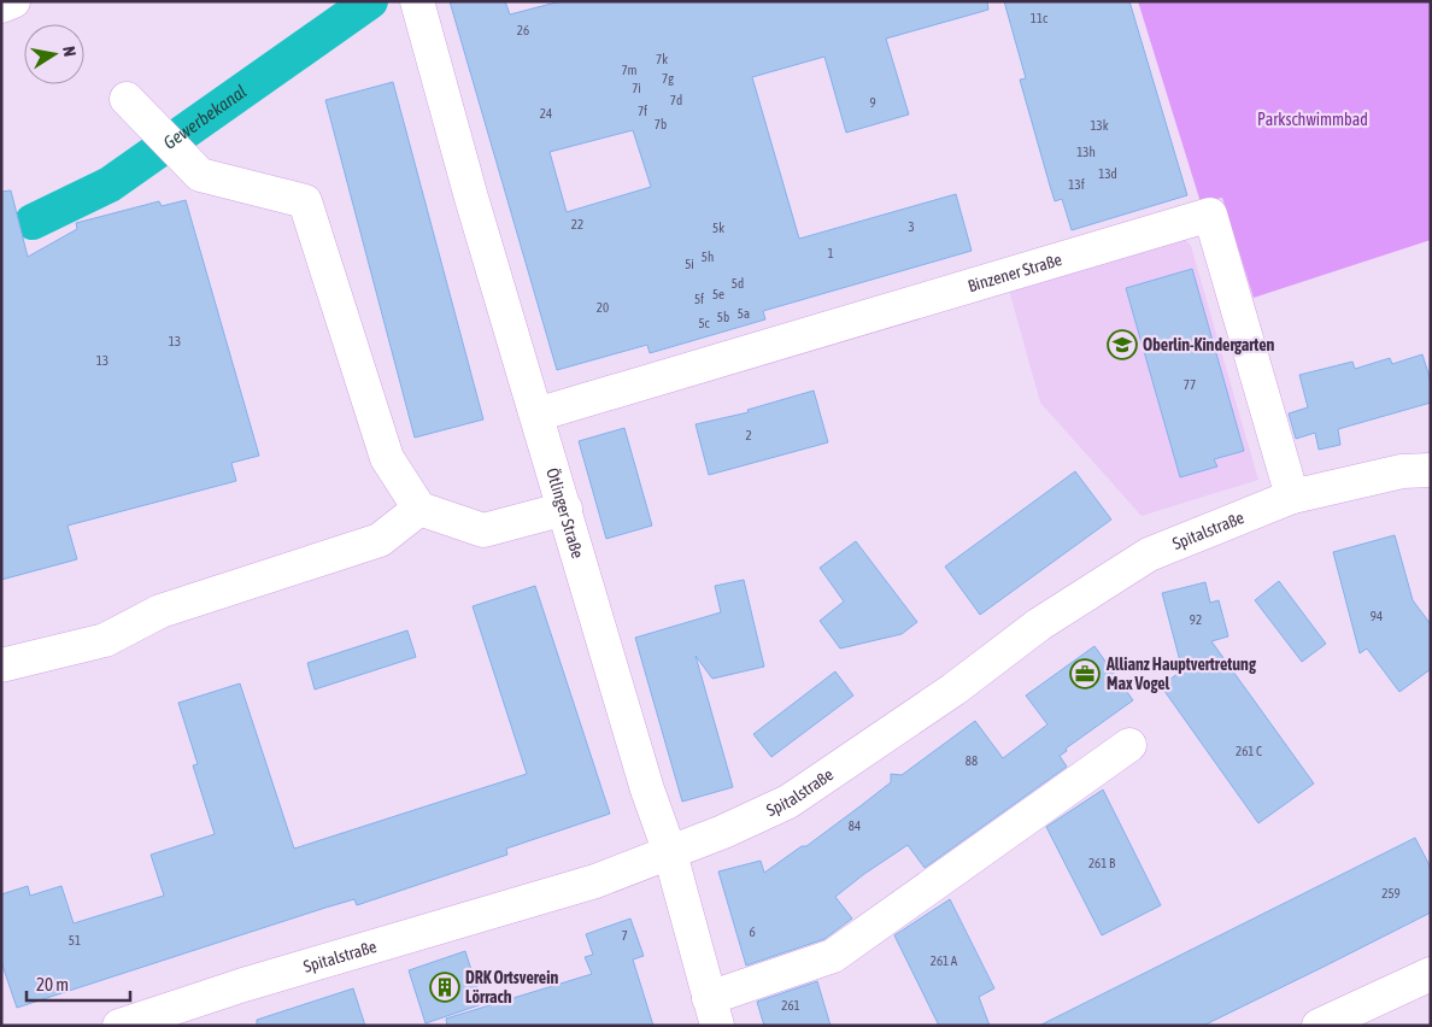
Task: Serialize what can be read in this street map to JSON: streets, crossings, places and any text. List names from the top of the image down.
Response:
{
  "streets": {
    "street": ["Binzener Straße", "Ötlinger Straße", "Spitalstraße"]
  },
  "crossings": [
    ["Binzener Straße", "Ötlinger Straße"],
    ["Binzener Straße", "Spitalstraße"],
    ["Ötlinger Straße", "Spitalstraße"]
  ],
  "water": ["Gewerbekanal"],
  "parks": ["Parkschwimmbad"],
  "places": {
    "school or university": ["Oberlin-Kindergarten"],
    "office": ["Allianz Hauptvertretung Max Vogel"],
    "building": ["DRK Ortsverein Lörrach"]
  },
  "house_numbers": [
    "11c",
    "26",
    "7k",
    "7m",
    "7g",
    "7i",
    "7d",
    "9",
    "7f",
    "24",
    "7b",
    "13k",
    "13h",
    "13d",
    "13f",
    "22",
    "3",
    "5k",
    "1",
    "5h",
    "5i",
    "5d",
    "5e",
    "5f",
    "20",
    "5a",
    "5b",
    "5c",
    "13",
    "13",
    "77",
    "2",
    "94",
    "92",
    "261 C",
    "88",
    "84",
    "261 B",
    "259",
    "6",
    "7",
    "51",
    "261 A",
    "261"
  ],
  "scale_bar": "20 m",
  "north": "right"
}
